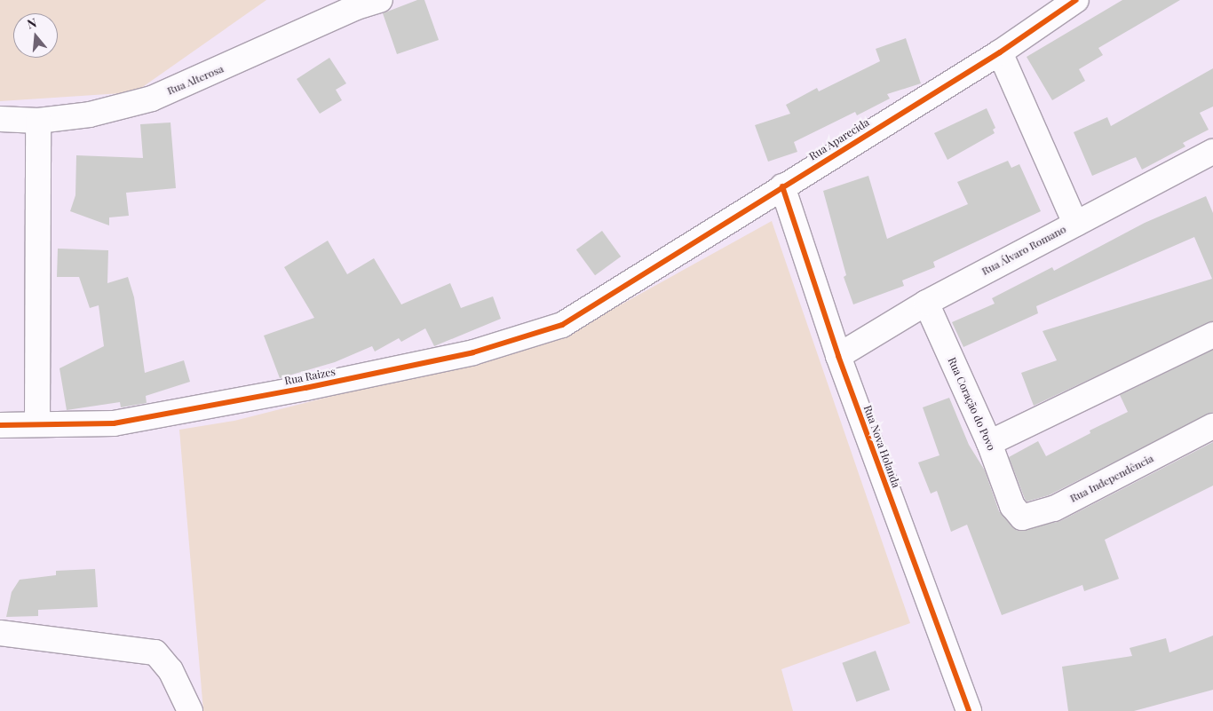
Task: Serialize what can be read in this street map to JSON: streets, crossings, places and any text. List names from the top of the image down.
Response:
{
  "streets": {
    "street": [
      "Rua Alterosa",
      "Rua Aparecida",
      "Rua Álvaro Romano",
      "Rua Raizes",
      "Rua Coração do Povo",
      "Rua Nova Holanda",
      "Rua Independência"
    ]
  },
  "crossings": [
    ["Rua Aparecida", "Rua Raizes"],
    ["Rua Aparecida", "Rua Nova Holanda"],
    ["Rua Álvaro Romano", "Rua Coração do Povo"],
    ["Rua Álvaro Romano", "Rua Nova Holanda"],
    ["Rua Coração do Povo", "Rua Independência"]
  ],
  "north": "top"
}
